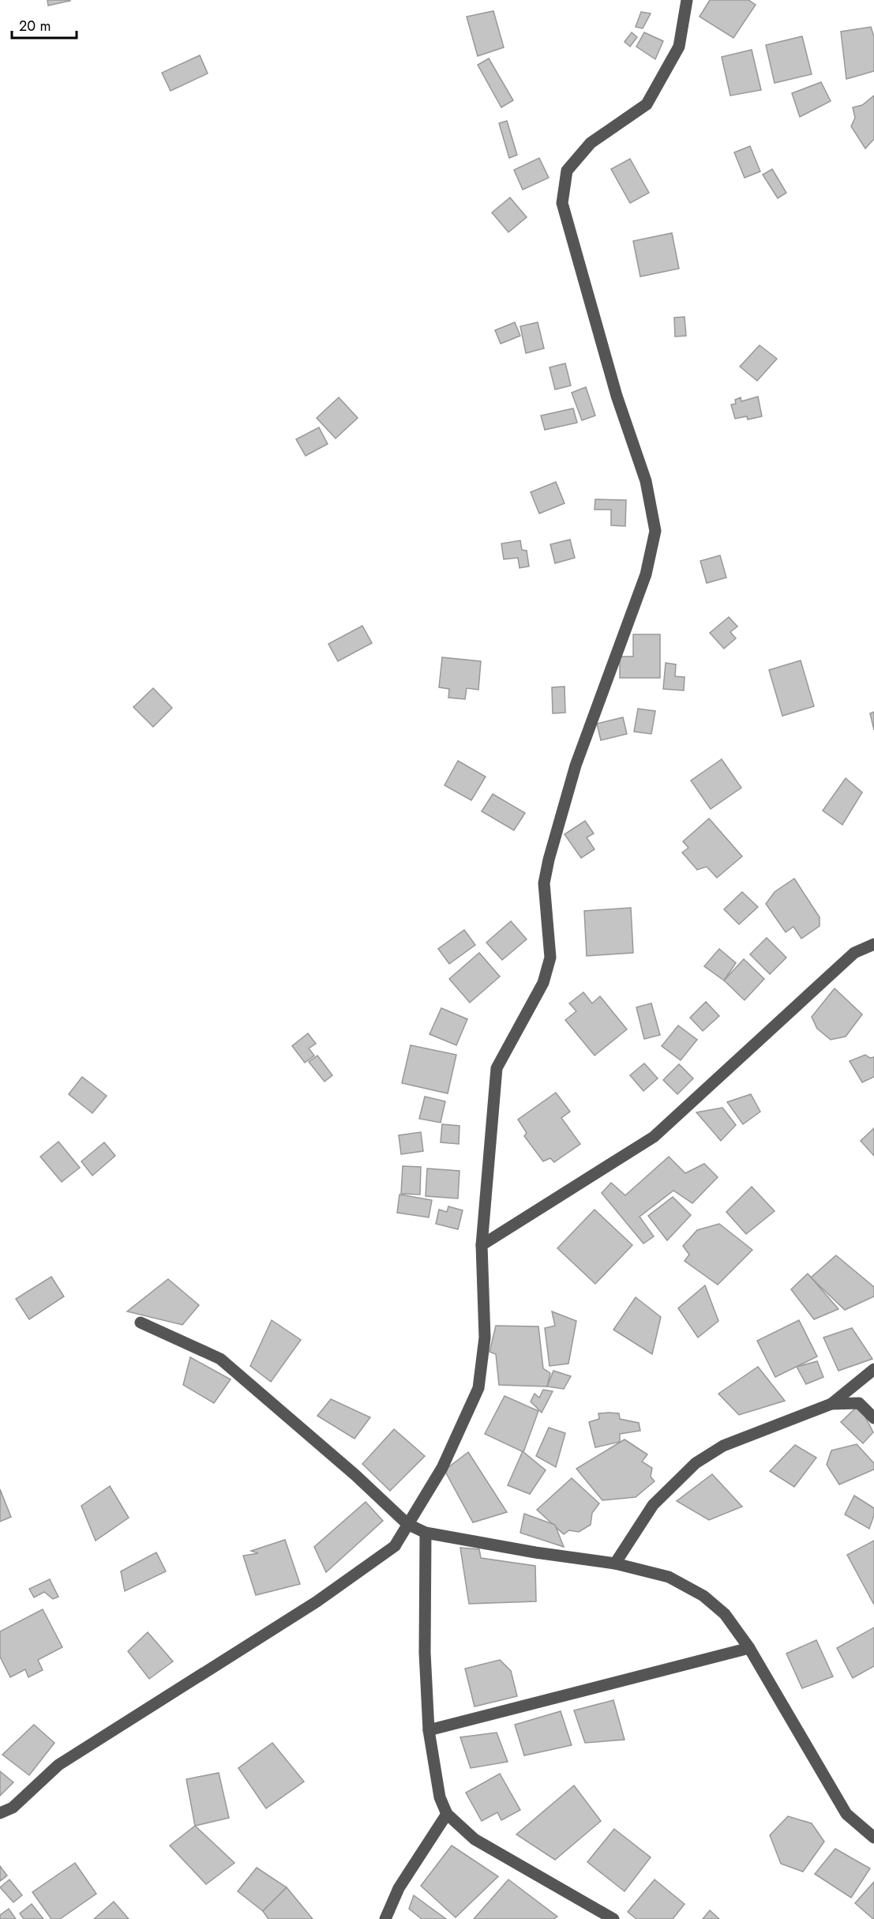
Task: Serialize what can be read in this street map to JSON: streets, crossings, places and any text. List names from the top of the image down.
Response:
{
  "scale_bar": "20 m"
}
